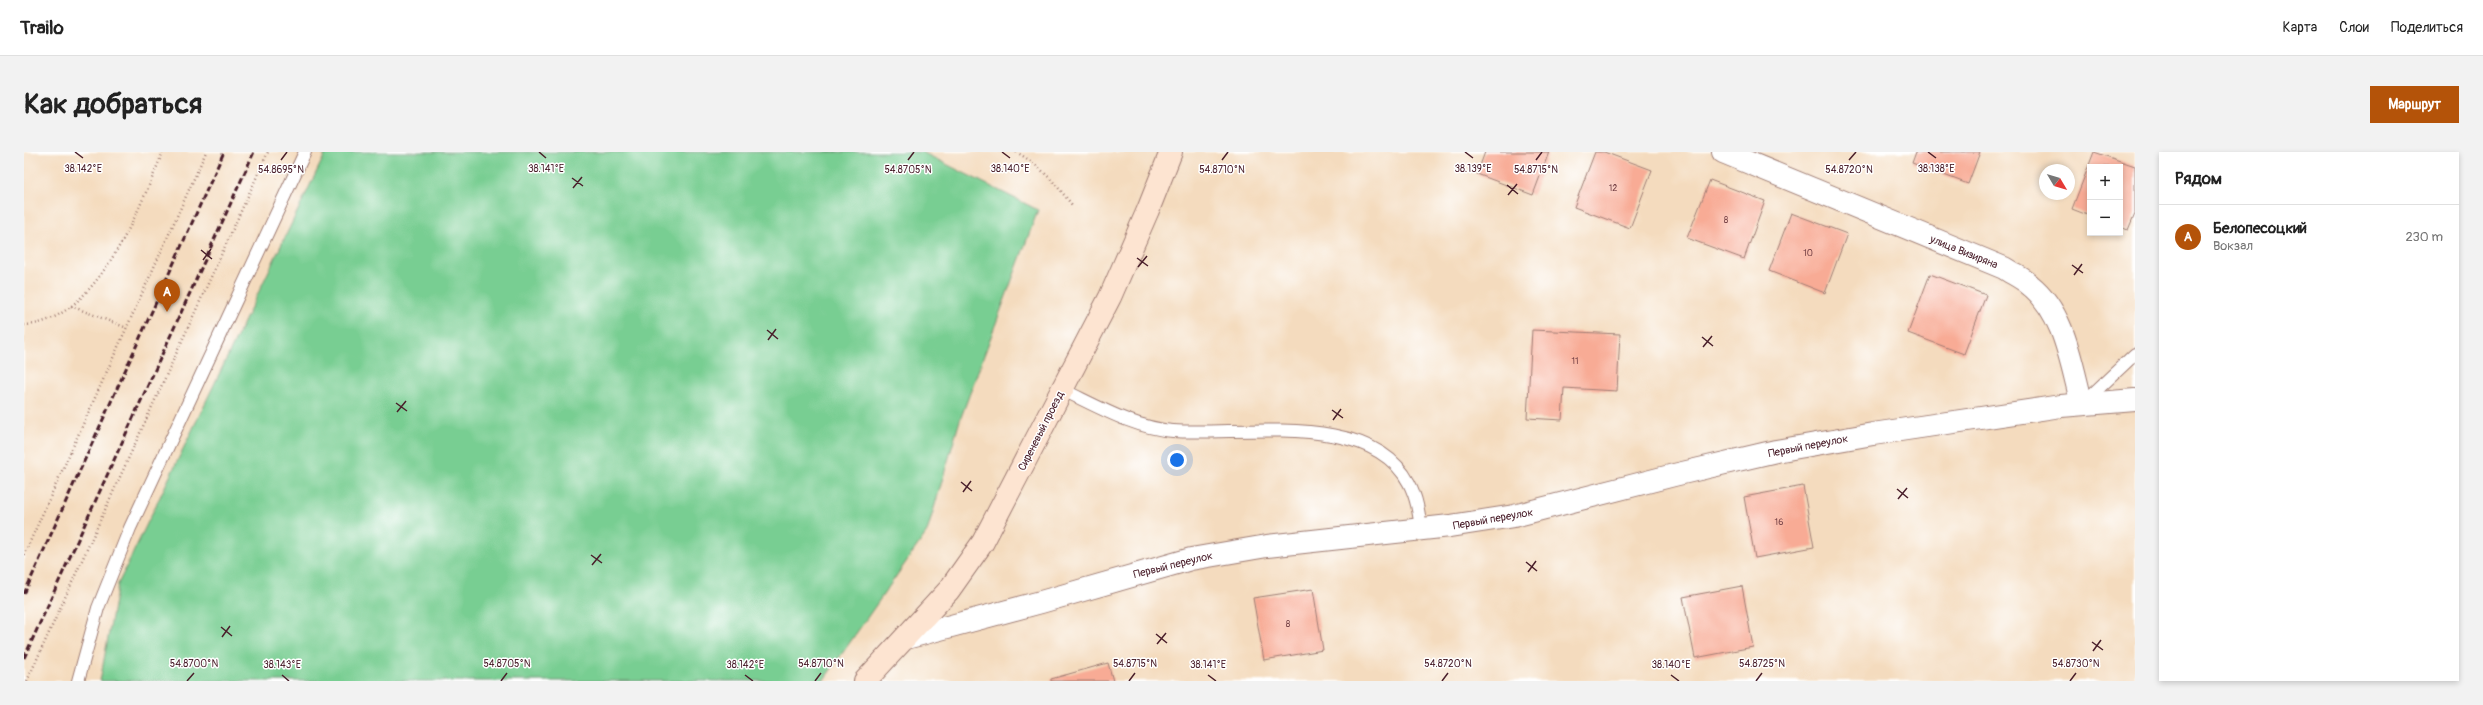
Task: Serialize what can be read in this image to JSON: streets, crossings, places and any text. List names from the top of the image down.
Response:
{
  "streets": {
    "street": ["улица Визиряна", "Сиреневый проезд", "Первый переулок"]
  },
  "crossings": [
    ["улица Визиряна", "Первый переулок"],
    ["Сиреневый проезд", "Первый переулок"]
  ],
  "house_numbers": [
    "12",
    "8",
    "10",
    "11",
    "16",
    "8"
  ],
  "north": "bottom right",
  "page": {
    "header": "Trailo",
    "nav": ["Карта", "Слои", "Поделиться"],
    "buttons": "Маршрут",
    "title": "Как добраться",
    "heading": "Рядом",
    "map_buttons": ["+", "−"],
    "list": [
      {
        "mark": "A",
        "name": "Белопесоцкий",
        "note": "Вокзал",
        "value": "230 m"
      }
    ],
    "pins": "A"
  },
  "coordinates": [
    "38.142°E",
    "38.141°E",
    "38.140°E",
    "38.139°E",
    "38.138°E",
    "54.8705°N",
    "54.8710°N",
    "54.8715°N",
    "54.8720°N",
    "54.8695°N",
    "54.8700°N",
    "54.8725°N",
    "54.8730°N",
    "38.143°E"
  ]
}
